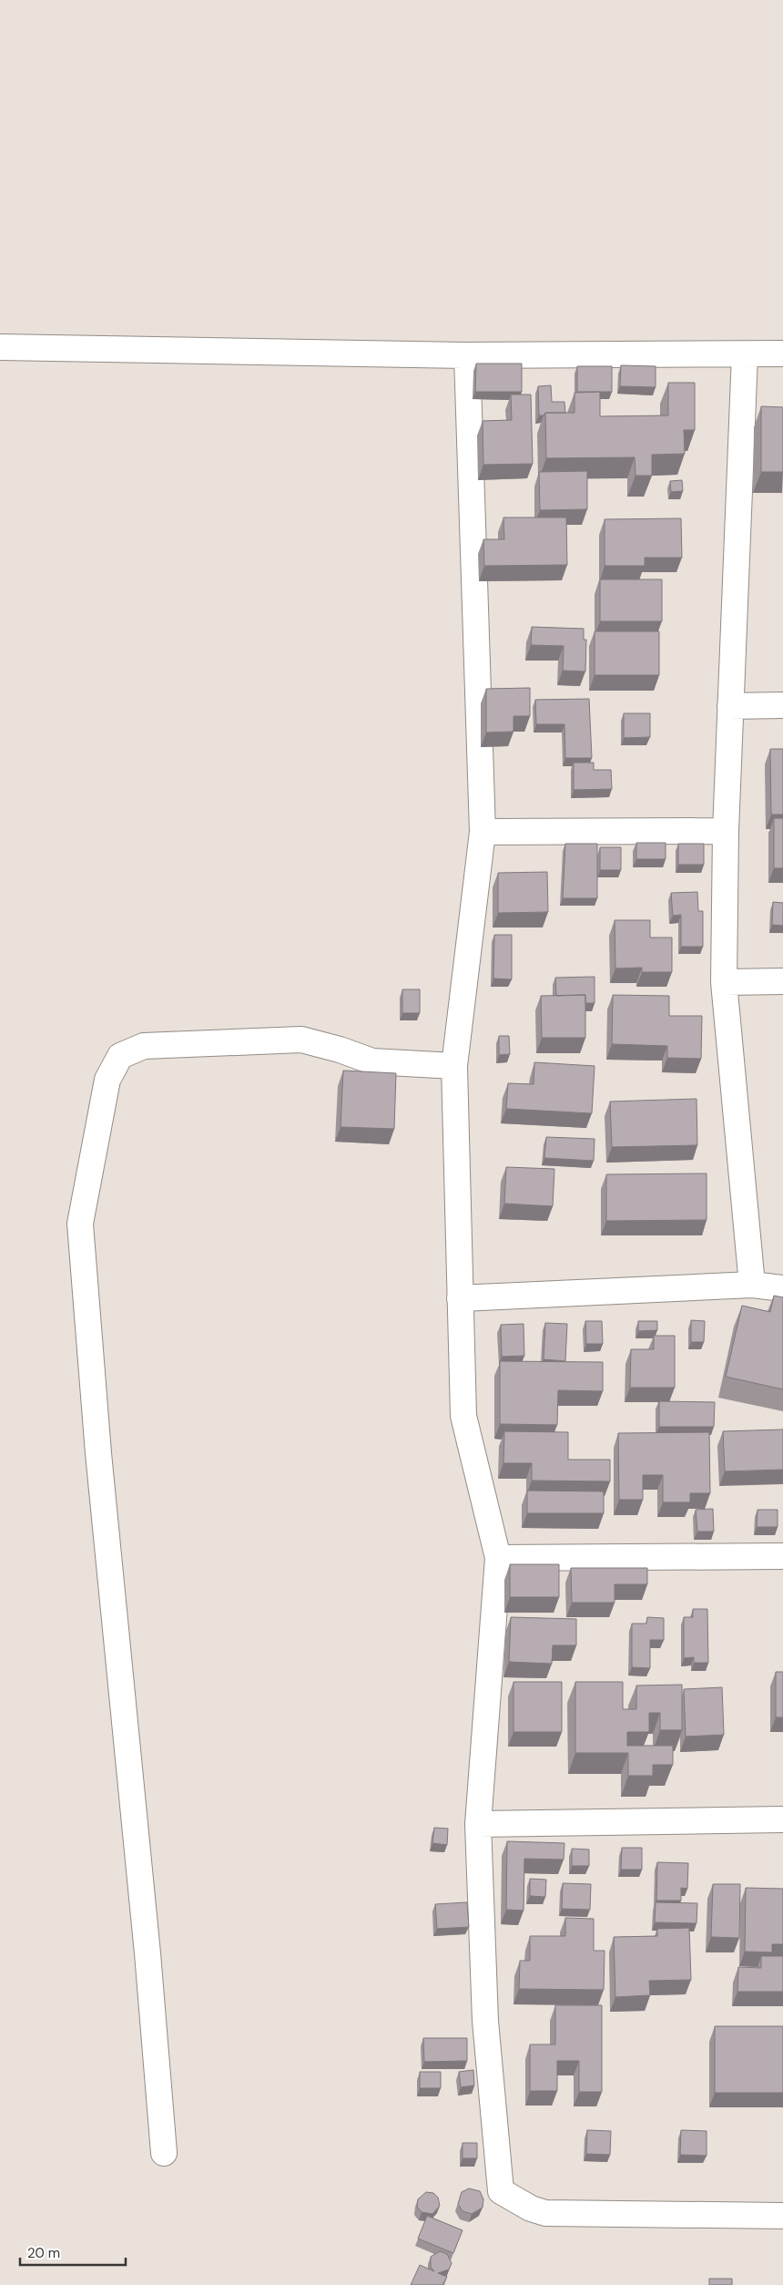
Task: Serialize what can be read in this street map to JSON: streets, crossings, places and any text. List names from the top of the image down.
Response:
{
  "scale_bar": "20 m"
}
